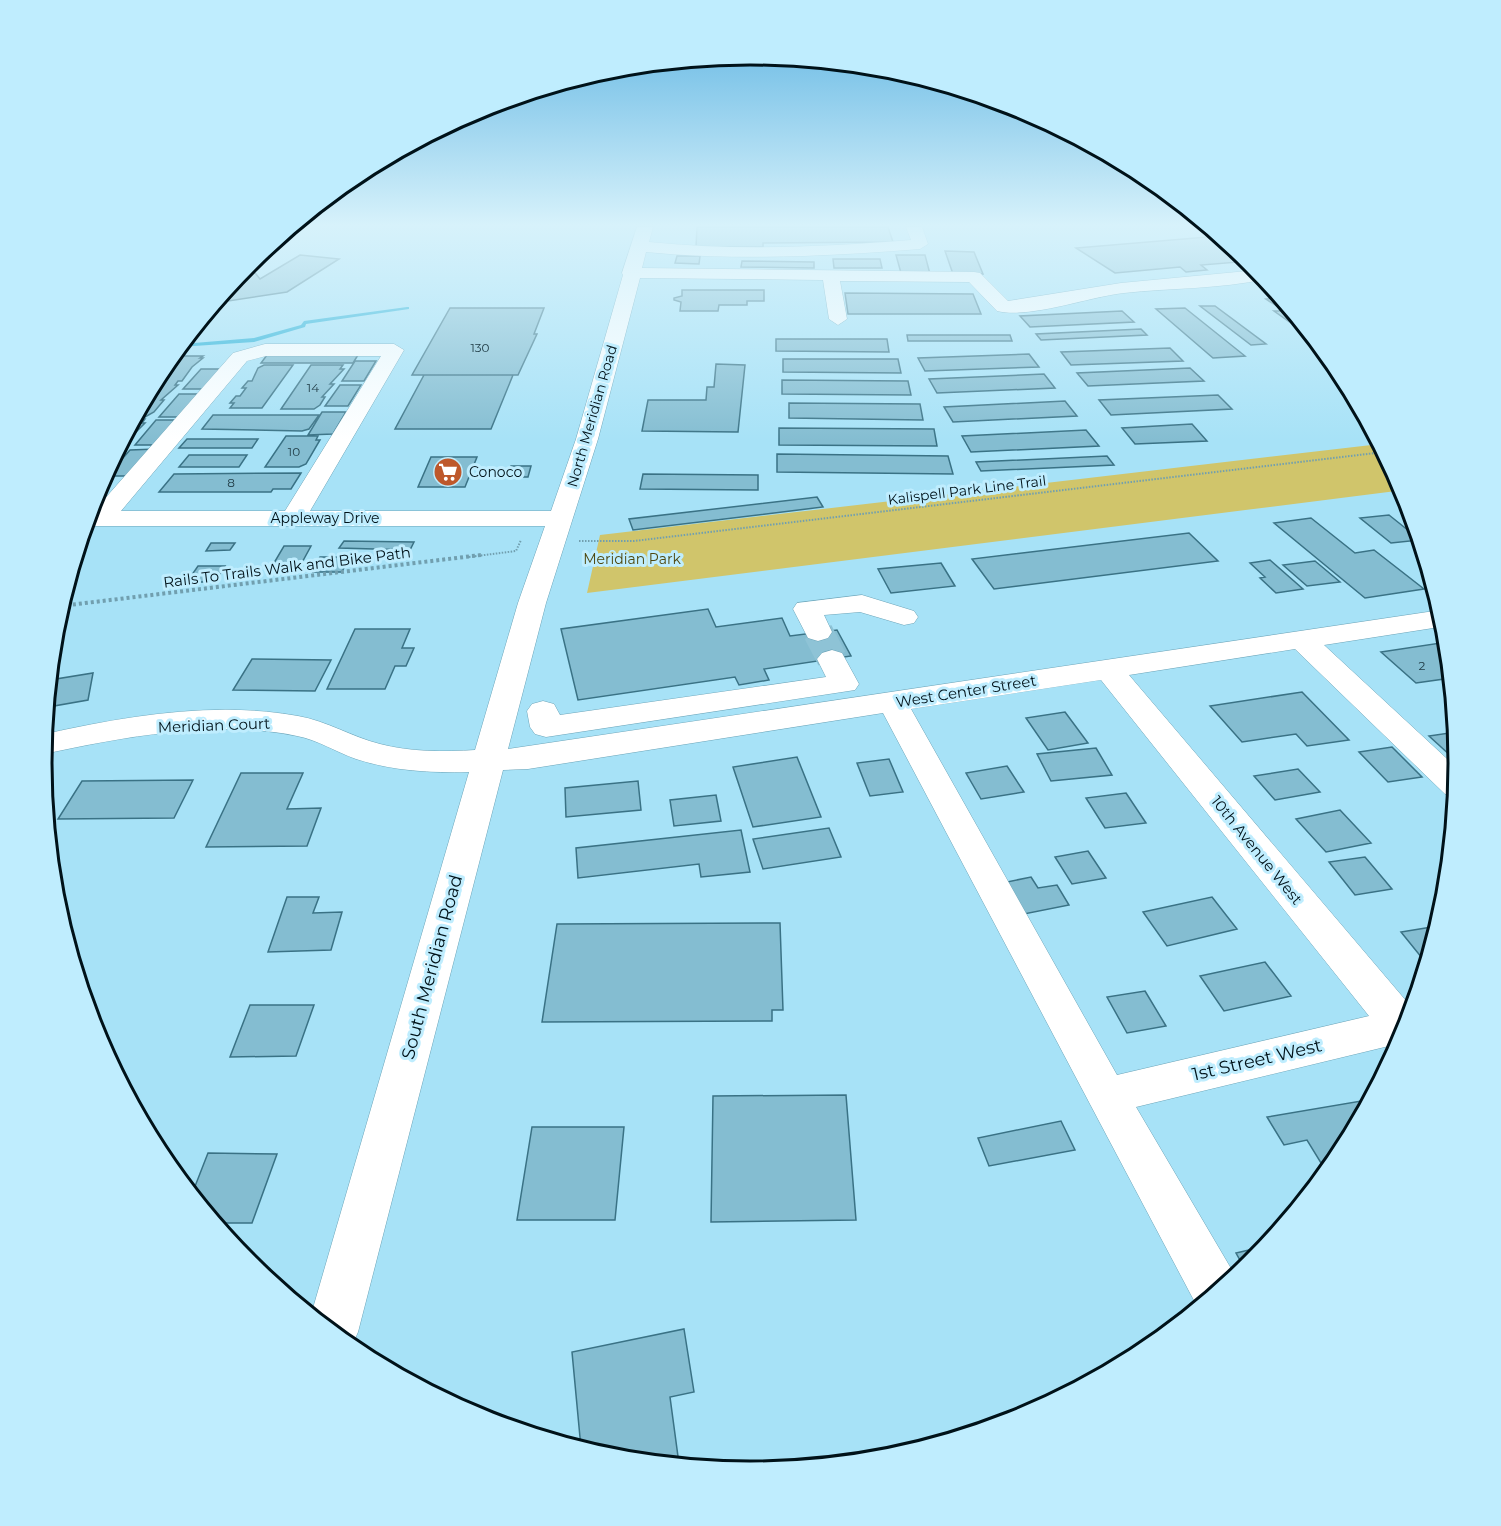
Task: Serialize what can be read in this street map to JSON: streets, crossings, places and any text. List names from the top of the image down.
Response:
{
  "streets": {
    "street": [
      "North Meridian Road",
      "Appleway Drive",
      "West Center Street",
      "Meridian Court",
      "10th Avenue West",
      "South Meridian Road",
      "1st Street West"
    ],
    "path": ["Kalispell Park Line Trail", "Rails To Trails Walk and Bike Path"]
  },
  "crossings": [
    ["North Meridian Road", "Kalispell Park Line Trail"],
    ["North Meridian Road", "Appleway Drive"],
    ["North Meridian Road", "South Meridian Road"],
    ["Kalispell Park Line Trail", "Appleway Drive"],
    ["West Center Street", "10th Avenue West"],
    ["Meridian Court", "South Meridian Road"]
  ],
  "parks": ["Meridian Park"],
  "places": {
    "supermarket": ["Conoco"]
  },
  "house_numbers": [
    "130",
    "14",
    "10",
    "8",
    "2"
  ]
}
